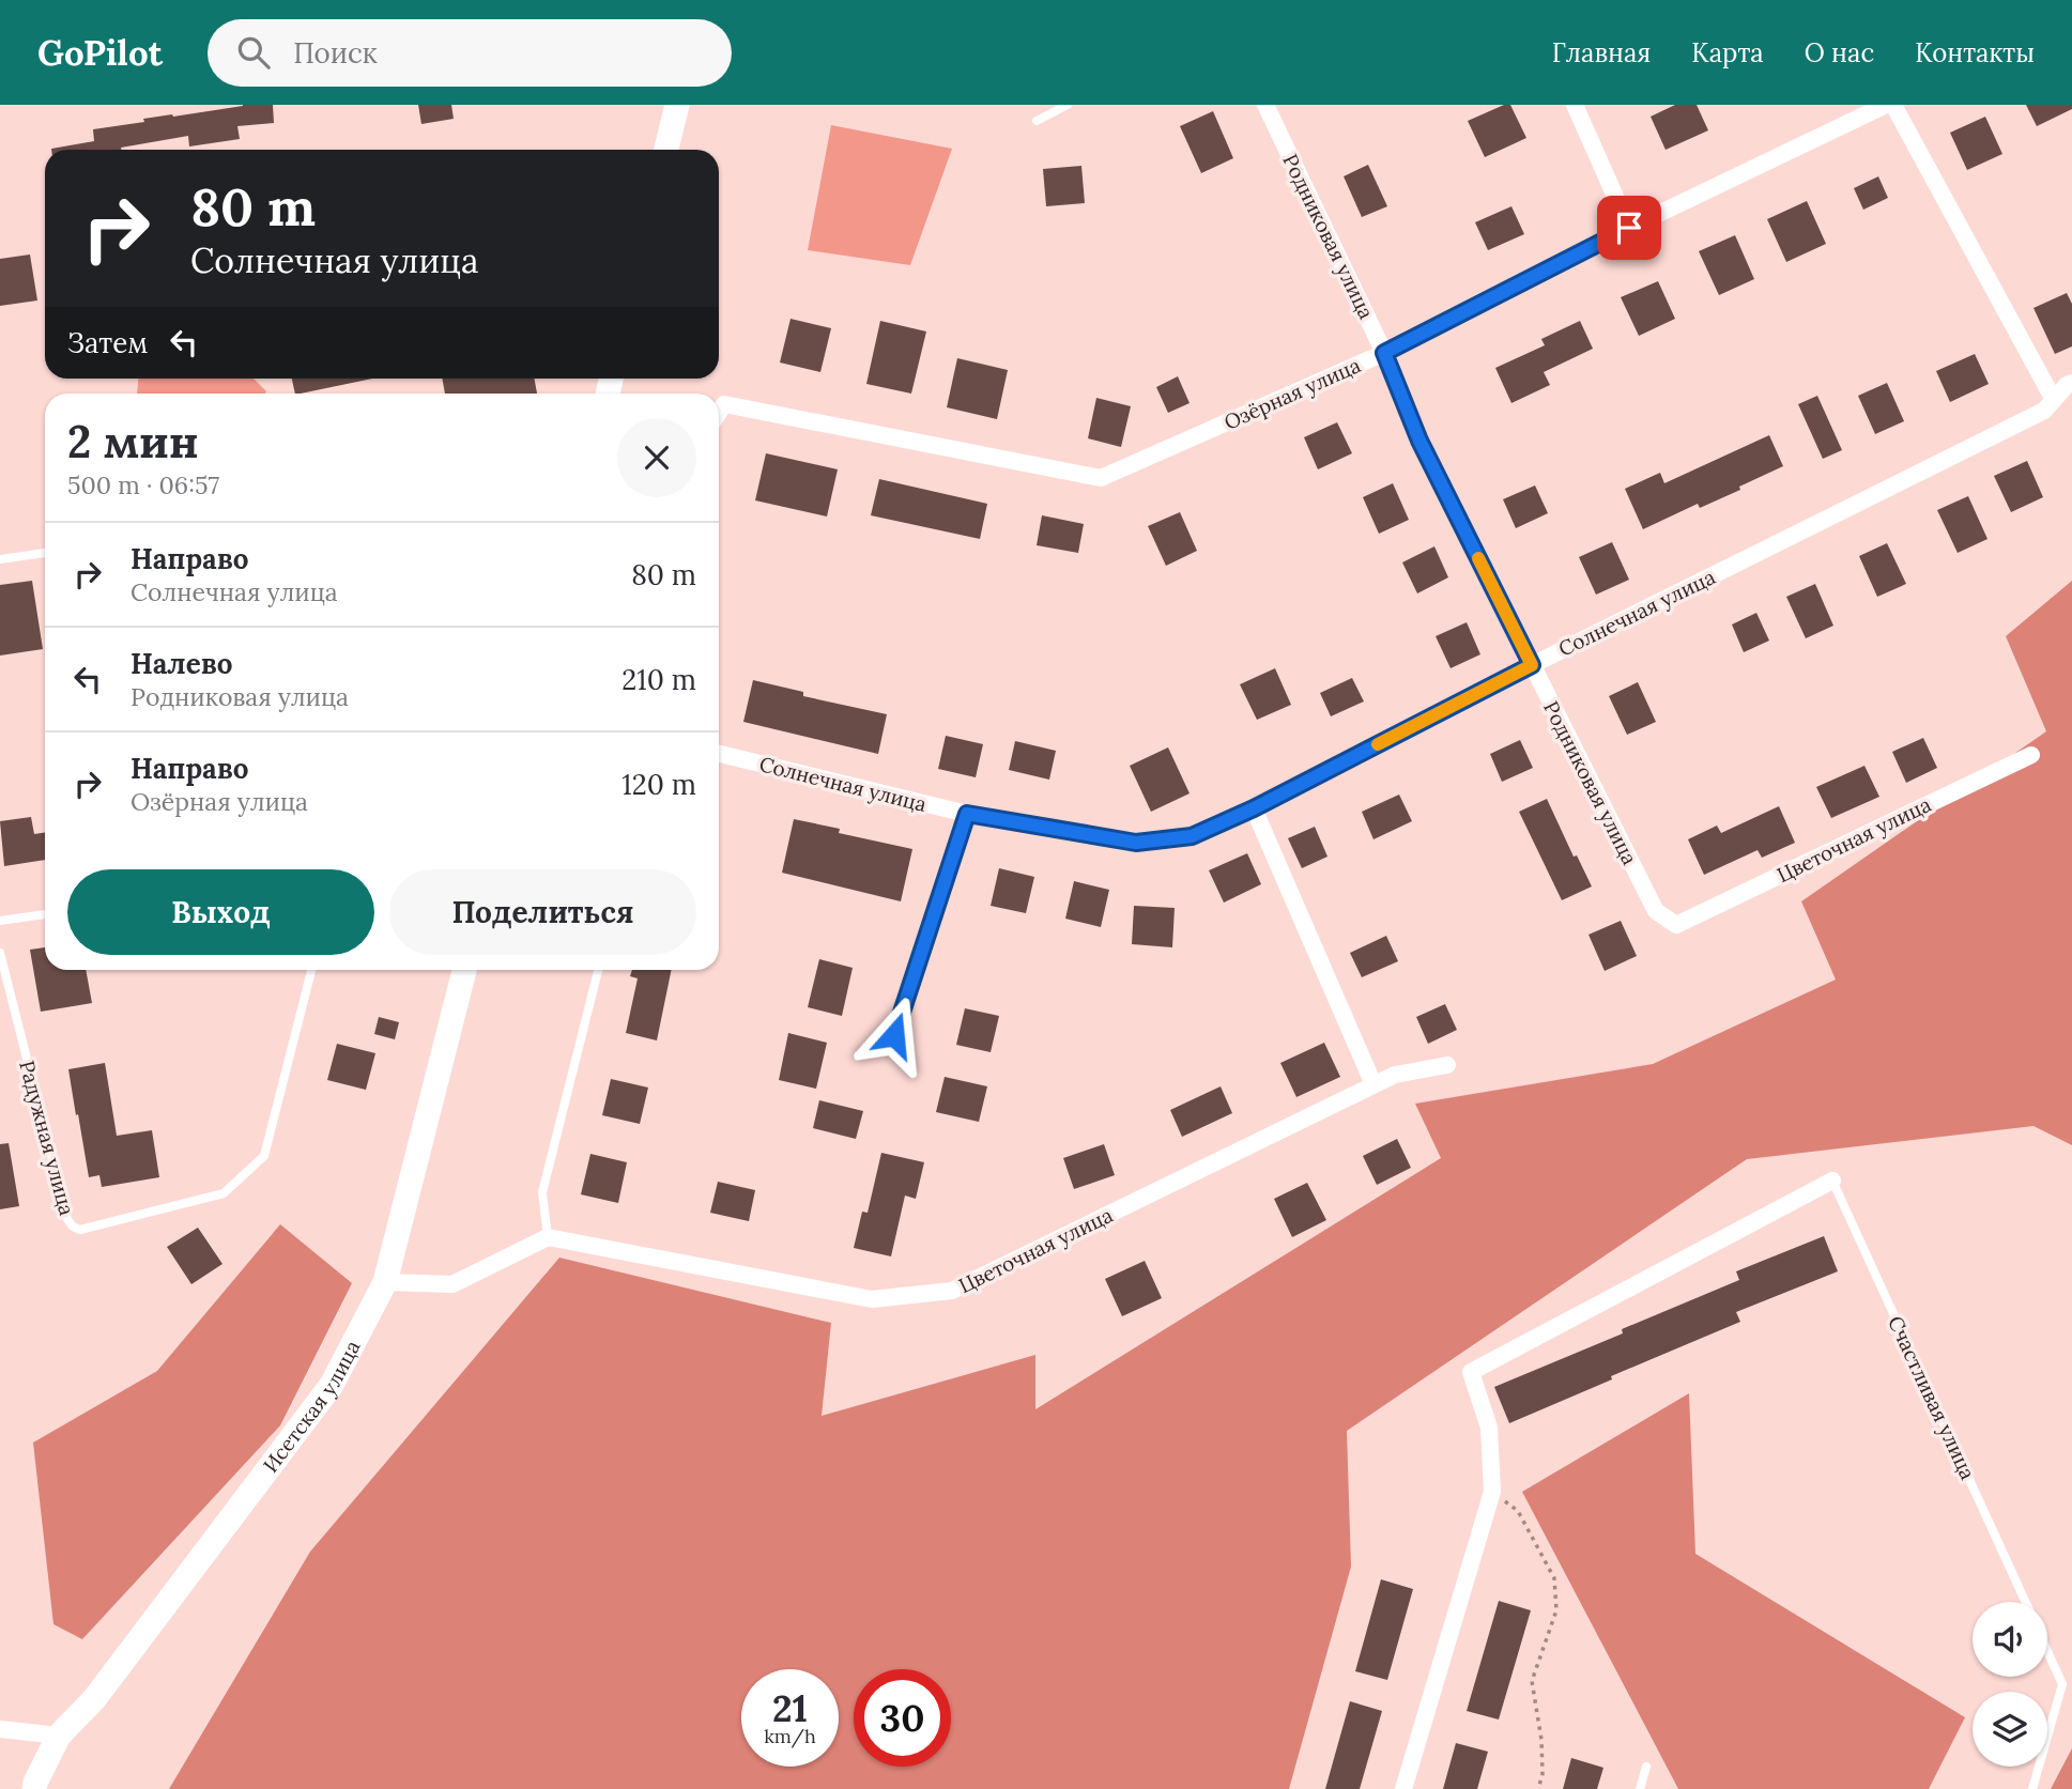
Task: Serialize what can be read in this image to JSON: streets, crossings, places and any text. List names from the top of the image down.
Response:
{
  "streets": {
    "main road": ["Исетская улица"],
    "street": [
      "Родниковая улица",
      "Озёрная улица",
      "Солнечная улица",
      "Цветочная улица"
    ],
    "lane": ["Радужная улица", "Счастливая улица"]
  },
  "crossings": [
    ["Родниковая улица", "Озёрная улица"],
    ["Родниковая улица", "Солнечная улица"],
    ["Родниковая улица", "Цветочная улица"]
  ],
  "page": {
    "header": "GoPilot",
    "search": "Поиск",
    "nav": [
      "Главная",
      "Карта",
      "О нас",
      "Контакты"
    ],
    "turn": ["80 m", "Солнечная улица"],
    "then": "Затем",
    "heading": ["2 мин", "500 m · 06:57"],
    "list": [
      {
        "name": "Направо",
        "note": "Солнечная улица",
        "value": "80 m"
      },
      {
        "name": "Налево",
        "note": "Родниковая улица",
        "value": "210 m"
      },
      {
        "name": "Направо",
        "note": "Озёрная улица",
        "value": "120 m"
      }
    ],
    "buttons": ["Выход", "Поделиться"],
    "speed": "21 km/h",
    "limit": "30"
  }
}
